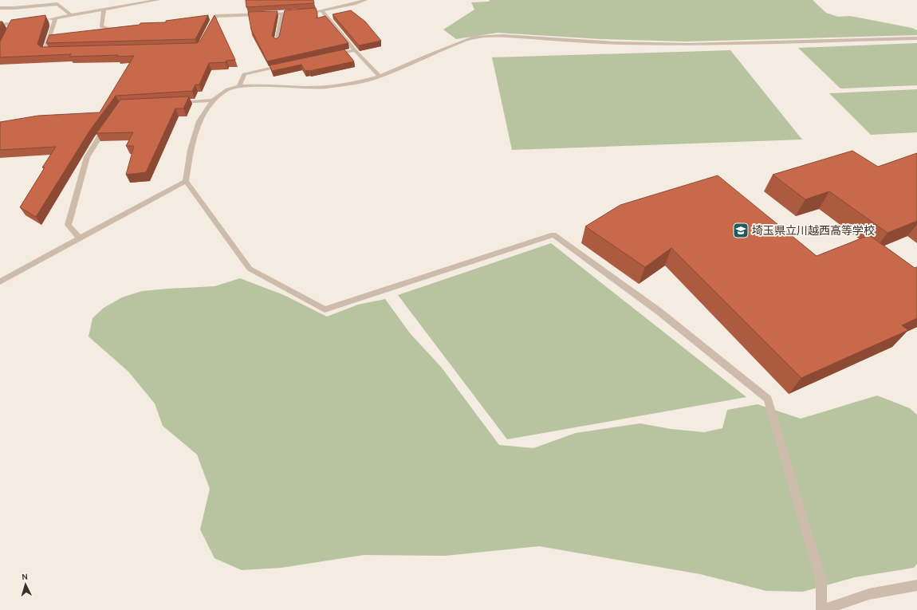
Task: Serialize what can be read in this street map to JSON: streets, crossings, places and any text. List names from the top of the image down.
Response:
{
  "places": {
    "school or university": ["埼玉県立川越西高等学校"]
  },
  "north": "top"
}
